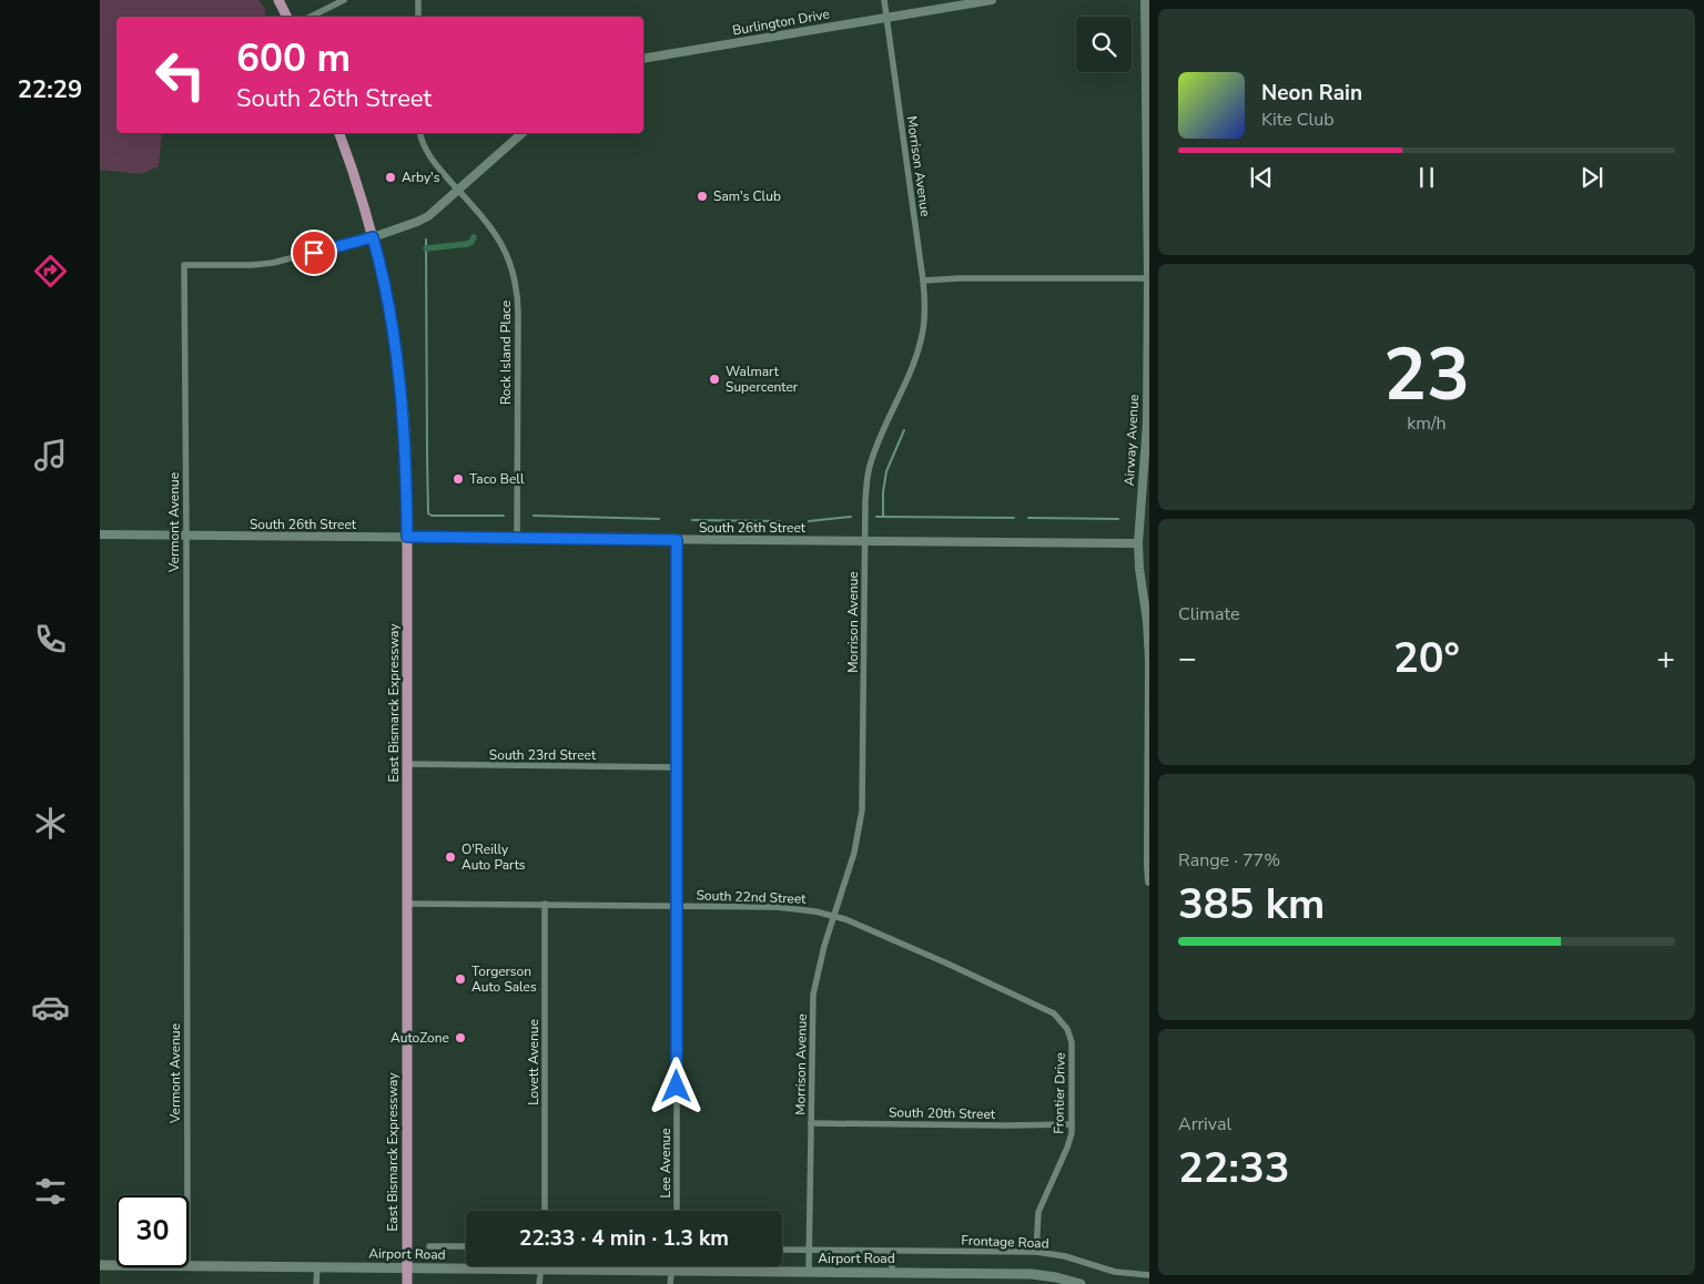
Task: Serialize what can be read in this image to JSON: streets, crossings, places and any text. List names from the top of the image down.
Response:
{
  "streets": {
    "main road": ["East Bismarck Expressway", "Airport Road"],
    "street": [
      "Burlington Drive",
      "Morrison Avenue",
      "Rock Island Place",
      "Airway Avenue",
      "Vermont Avenue",
      "South 26th Street",
      "South 23rd Street",
      "South 22nd Street",
      "Lovett Avenue",
      "Frontier Drive",
      "South 20th Street",
      "Lee Avenue",
      "Frontage Road"
    ]
  },
  "crossings": [
    ["Burlington Drive", "Morrison Avenue"],
    ["Morrison Avenue", "South 26th Street"],
    ["Morrison Avenue", "South 22nd Street"],
    ["Morrison Avenue", "South 20th Street"],
    ["Morrison Avenue", "Frontage Road"],
    ["Morrison Avenue", "Airport Road"],
    ["Rock Island Place", "South 26th Street"],
    ["Airway Avenue", "South 26th Street"],
    ["Vermont Avenue", "South 26th Street"],
    ["Vermont Avenue", "East Bismarck Expressway"],
    ["South 26th Street", "East Bismarck Expressway"],
    ["South 26th Street", "Lee Avenue"],
    ["East Bismarck Expressway", "South 23rd Street"],
    ["East Bismarck Expressway", "South 22nd Street"],
    ["East Bismarck Expressway", "Airport Road"],
    ["South 23rd Street", "Lee Avenue"],
    ["South 22nd Street", "Lovett Avenue"],
    ["South 22nd Street", "Frontier Drive"],
    ["South 22nd Street", "Lee Avenue"],
    ["Frontier Drive", "South 20th Street"],
    ["Frontier Drive", "Frontage Road"]
  ],
  "places": [
    "Arby's",
    "Sam's Club",
    "Walmart Supercenter",
    "Taco Bell",
    "O'Reilly Auto Parts",
    "Torgerson Auto Sales",
    "AutoZone"
  ],
  "page": {
    "tabs": "22:29",
    "turn": ["600 m", "South 26th Street"],
    "song": ["Neon Rain", "Kite Club"],
    "tile": [
      ["23", "km/h"],
      "Climate",
      ["Range · 77%", "385 km"],
      ["Arrival", "22:33"]
    ],
    "heat": ["−", "20°", "+"],
    "limit": "30",
    "trip": "22:33 · 4 min · 1.3 km"
  }
}
